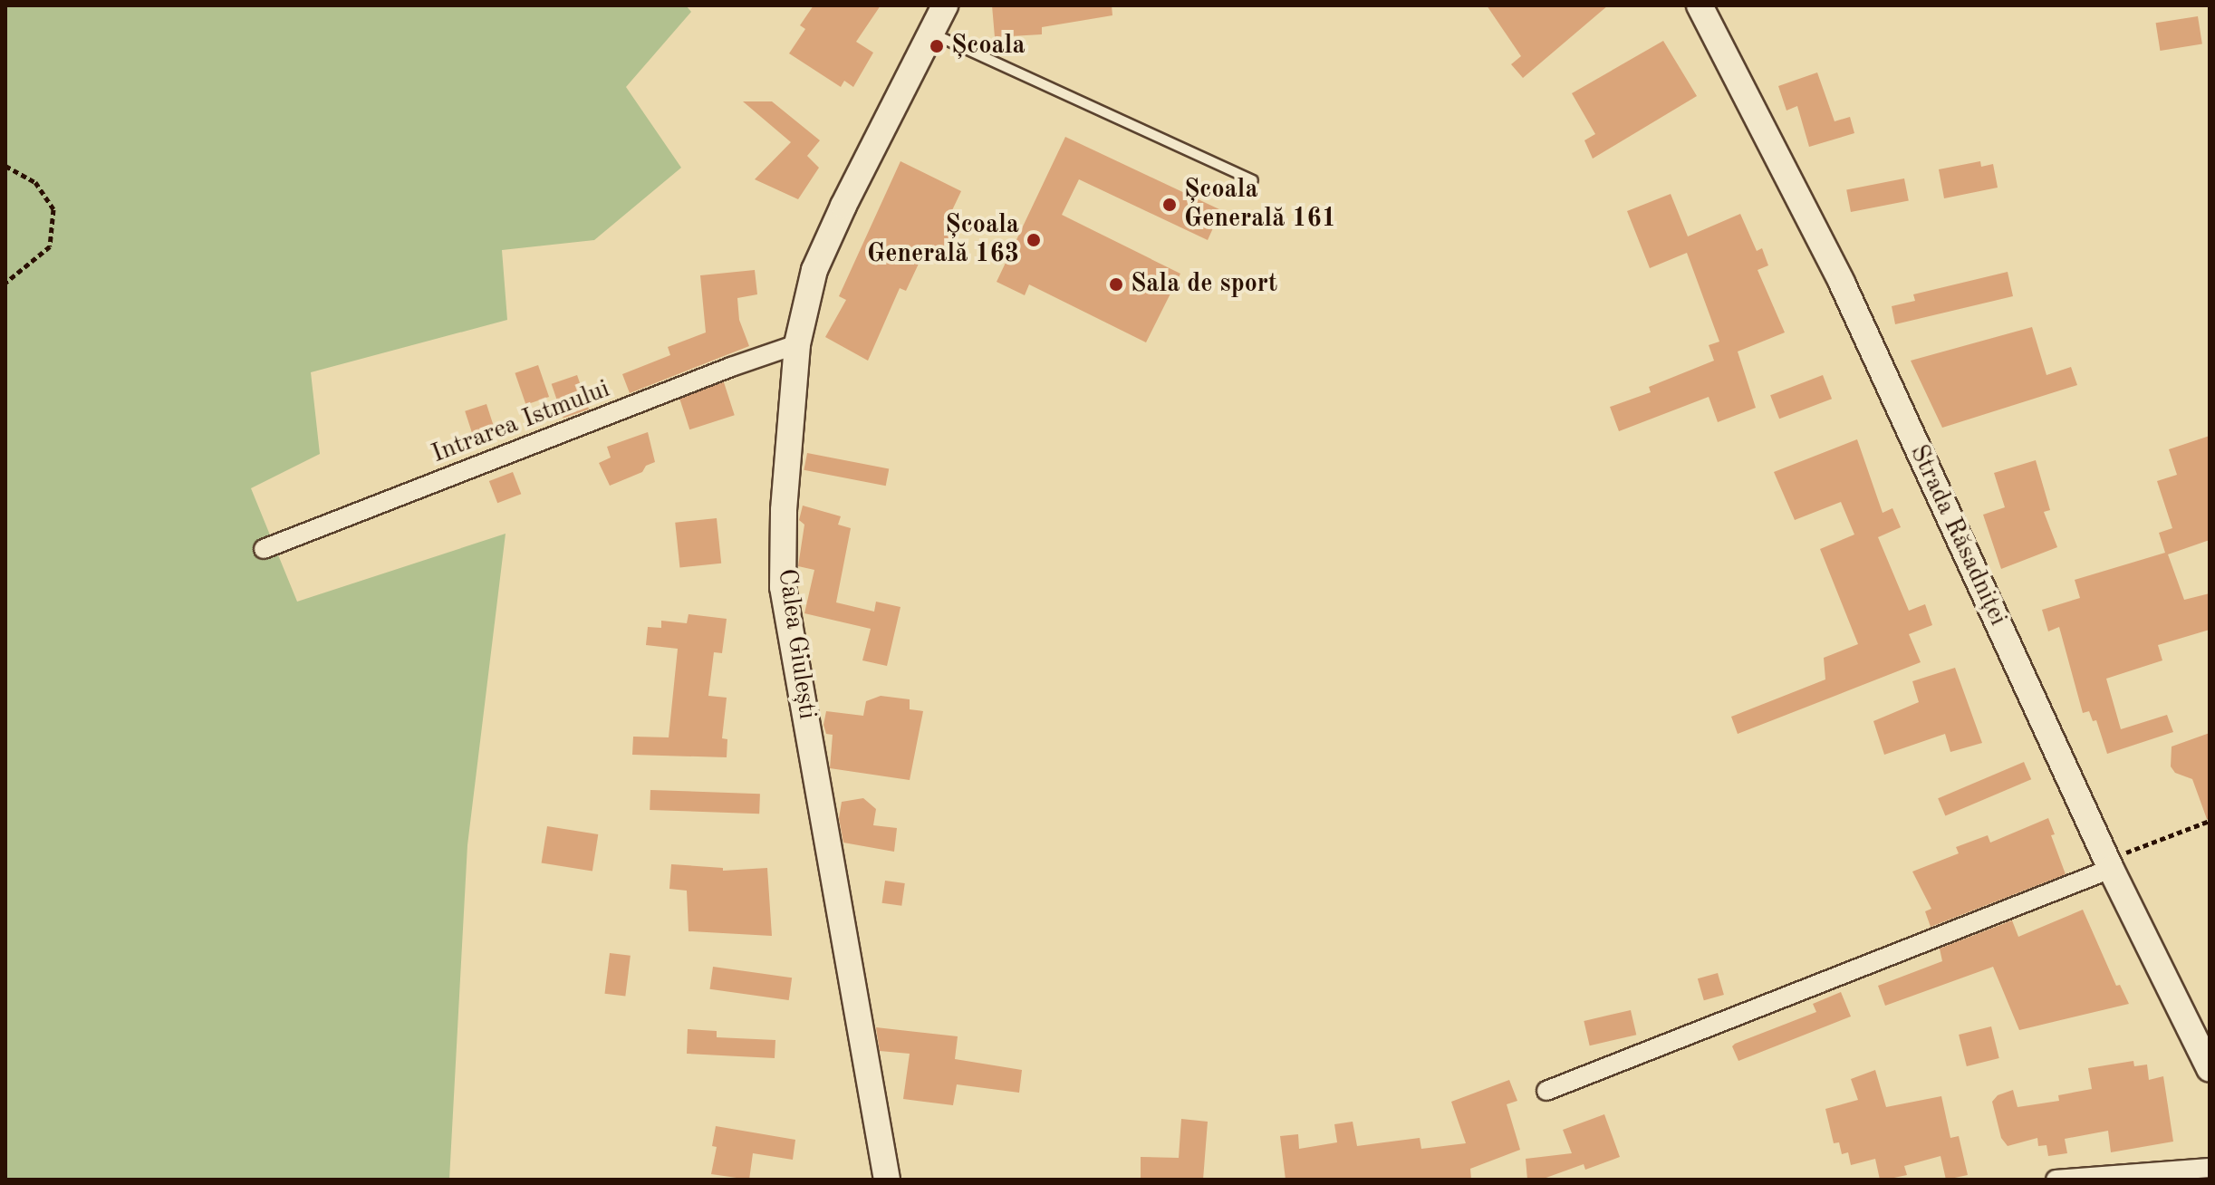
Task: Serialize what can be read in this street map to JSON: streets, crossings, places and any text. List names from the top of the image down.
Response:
{
  "streets": {
    "main road": ["Strada Răsadniței", "Calea Giulești"],
    "street": ["Intrarea Istmului"]
  },
  "crossings": [
    ["Intrarea Istmului", "Calea Giulești"]
  ],
  "places": [
    "Școala",
    "Școala Generală 161",
    "Școala Generală 163",
    "Sala de sport"
  ]
}
